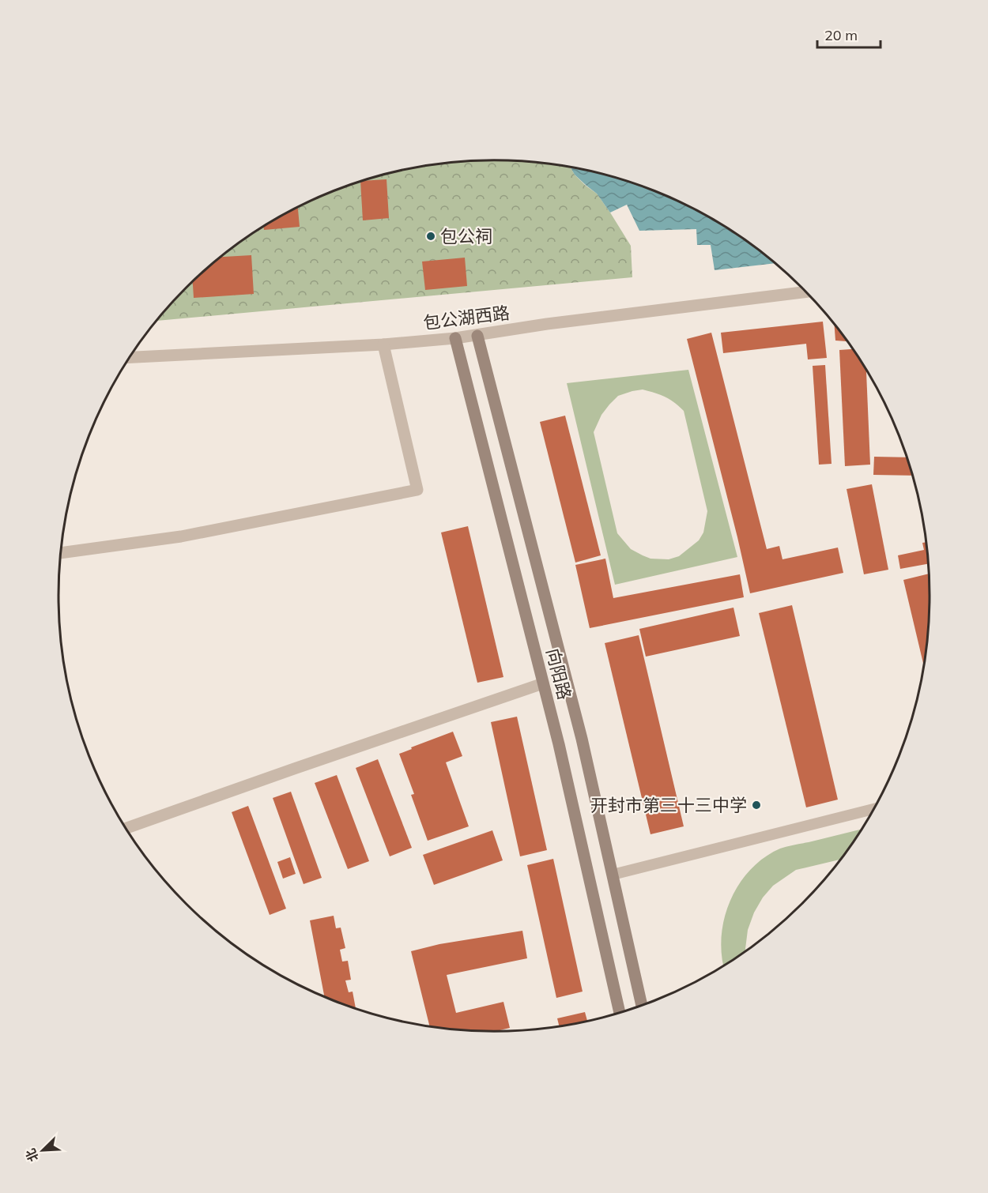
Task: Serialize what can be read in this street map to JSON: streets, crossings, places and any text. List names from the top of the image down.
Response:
{
  "streets": {
    "street": ["包公湖西路", "向阳路"]
  },
  "crossings": [
    ["包公湖西路", "向阳路"]
  ],
  "places": ["包公祠", "开封市第三十三中学"],
  "scale_bar": "20 m",
  "north": "bottom left"
}
